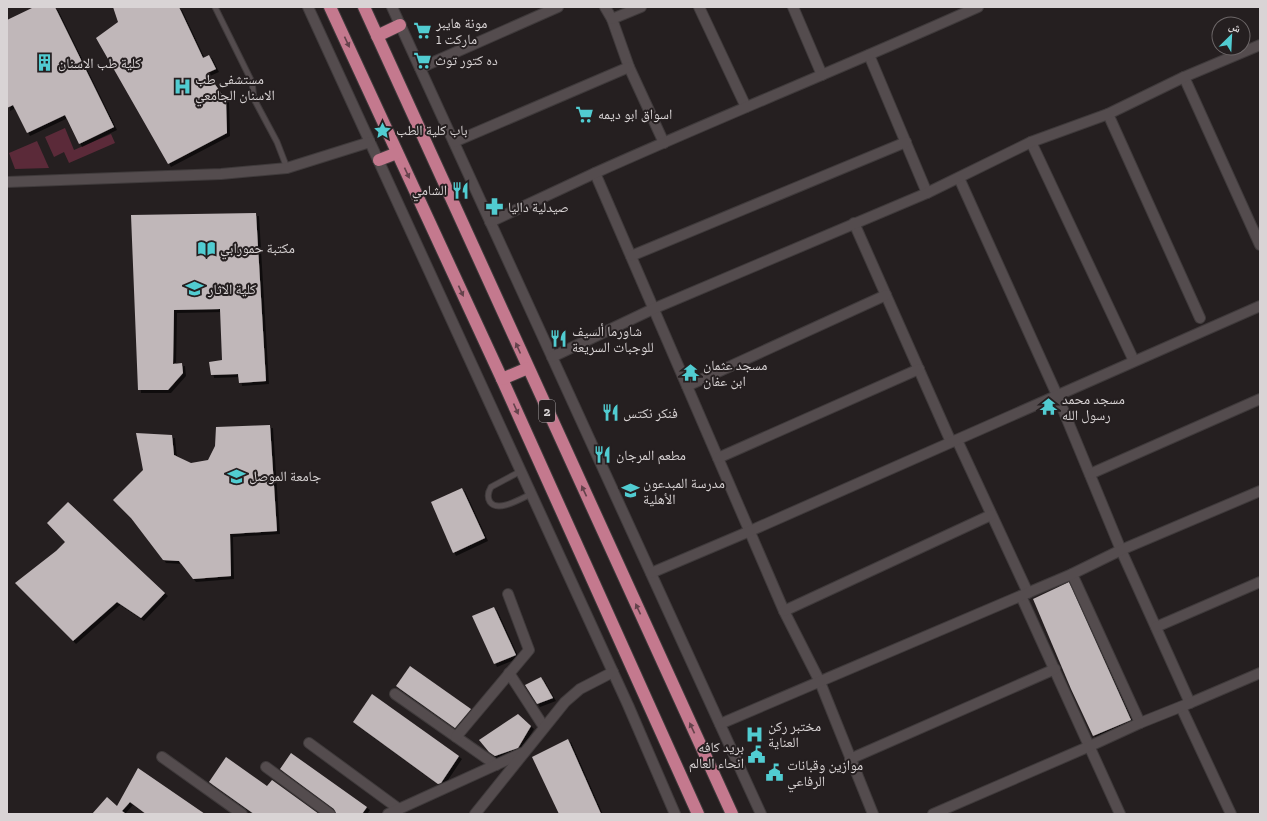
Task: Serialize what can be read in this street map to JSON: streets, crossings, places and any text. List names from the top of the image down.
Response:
{
  "streets": {
    "highway": ["2"]
  },
  "places": {
    "supermarket": ["مونة هايبر ماركت 1", "ده كتور توث", "اسواق ابو ديمه"],
    "building": ["كلية طب الاسنان"],
    "hospital": ["مستشفى طب الاسنان الجامعي", "مختبر ركن العناية"],
    "place": ["باب كلية الطب"],
    "restaurant": [
      "الشامي",
      "شاورما ألسيف للوجبات السريعة",
      "فنكر نكتس",
      "مطعم المرجان"
    ],
    "pharmacy": ["صيدلية داليا"],
    "library": ["مكتبة حمورابي"],
    "school or university": ["كلية الاثار", "جامعة الموصل", "مدرسة المبدعون الأهلية"],
    "temple": ["مسجد عثمان ابن عفان", "مسجد محمد رسول الله"],
    "public building": ["بريد كافه انحاء العالم", "موازين وقبانات الرفاعي"]
  },
  "north": "top right"
}
